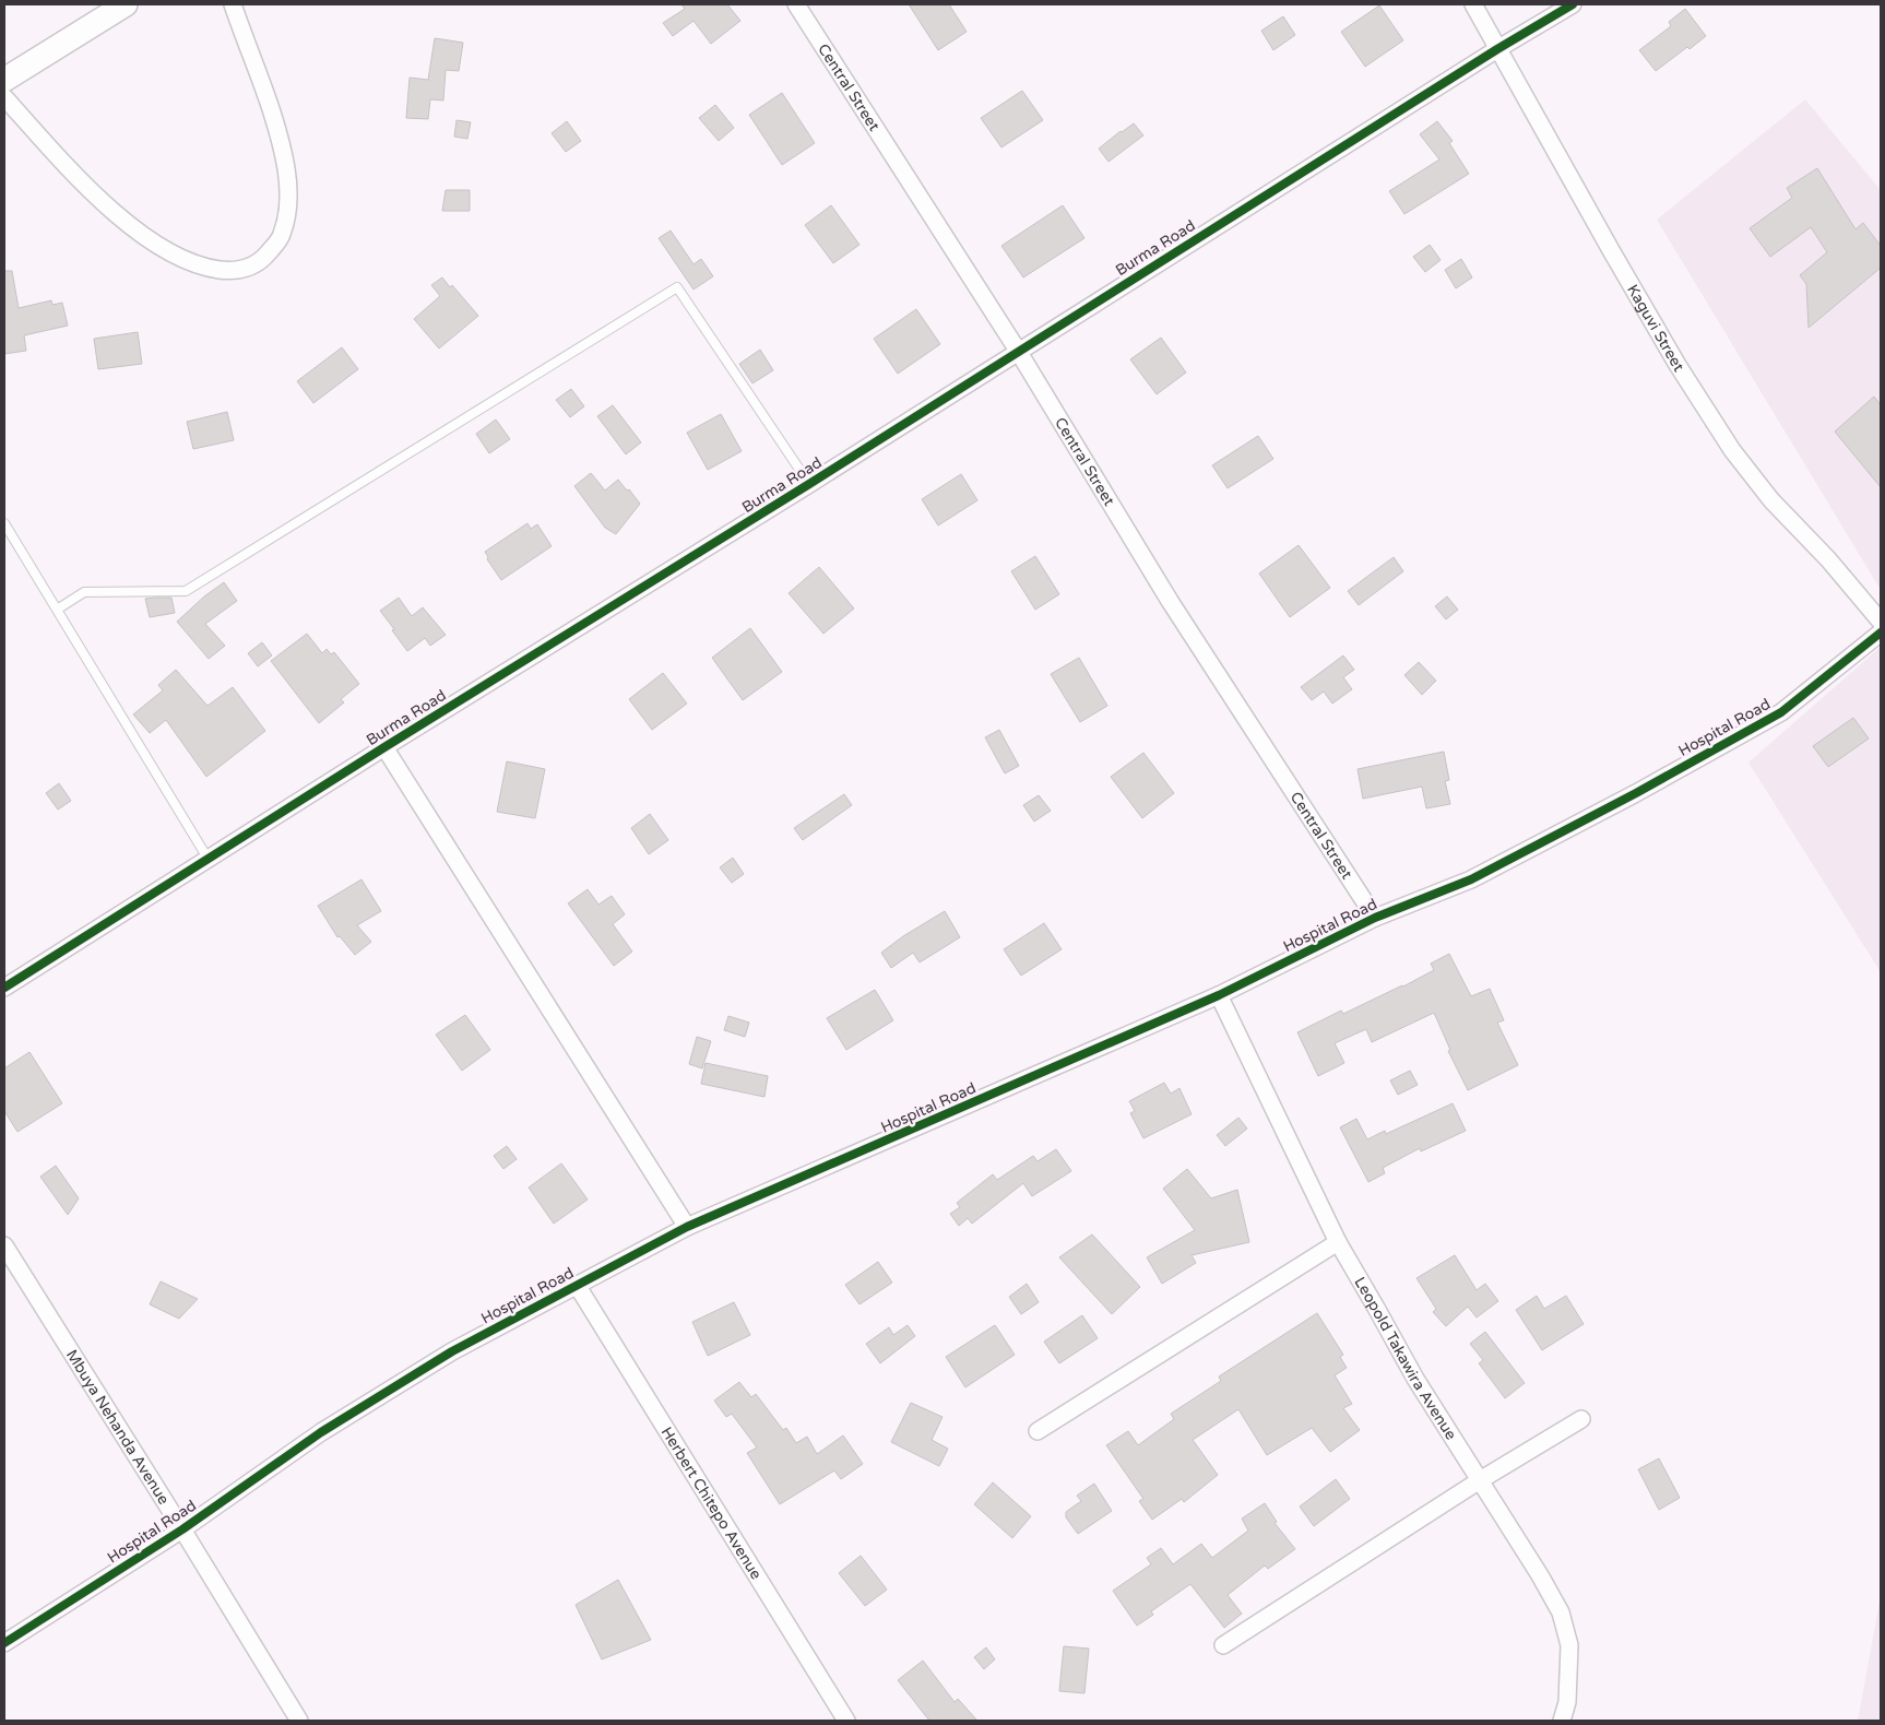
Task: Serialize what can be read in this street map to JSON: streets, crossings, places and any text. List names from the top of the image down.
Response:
{
  "streets": {
    "street": [
      "Central Street",
      "Burma Road",
      "Kaguvi Street",
      "Hospital Road",
      "Leopold Takawira Avenue",
      "Mbuya Nehanda Avenue",
      "Herbert Chitepo Avenue"
    ]
  },
  "crossings": [
    ["Central Street", "Burma Road"],
    ["Central Street", "Hospital Road"],
    ["Burma Road", "Kaguvi Street"],
    ["Hospital Road", "Leopold Takawira Avenue"],
    ["Hospital Road", "Mbuya Nehanda Avenue"],
    ["Hospital Road", "Herbert Chitepo Avenue"]
  ]
}
